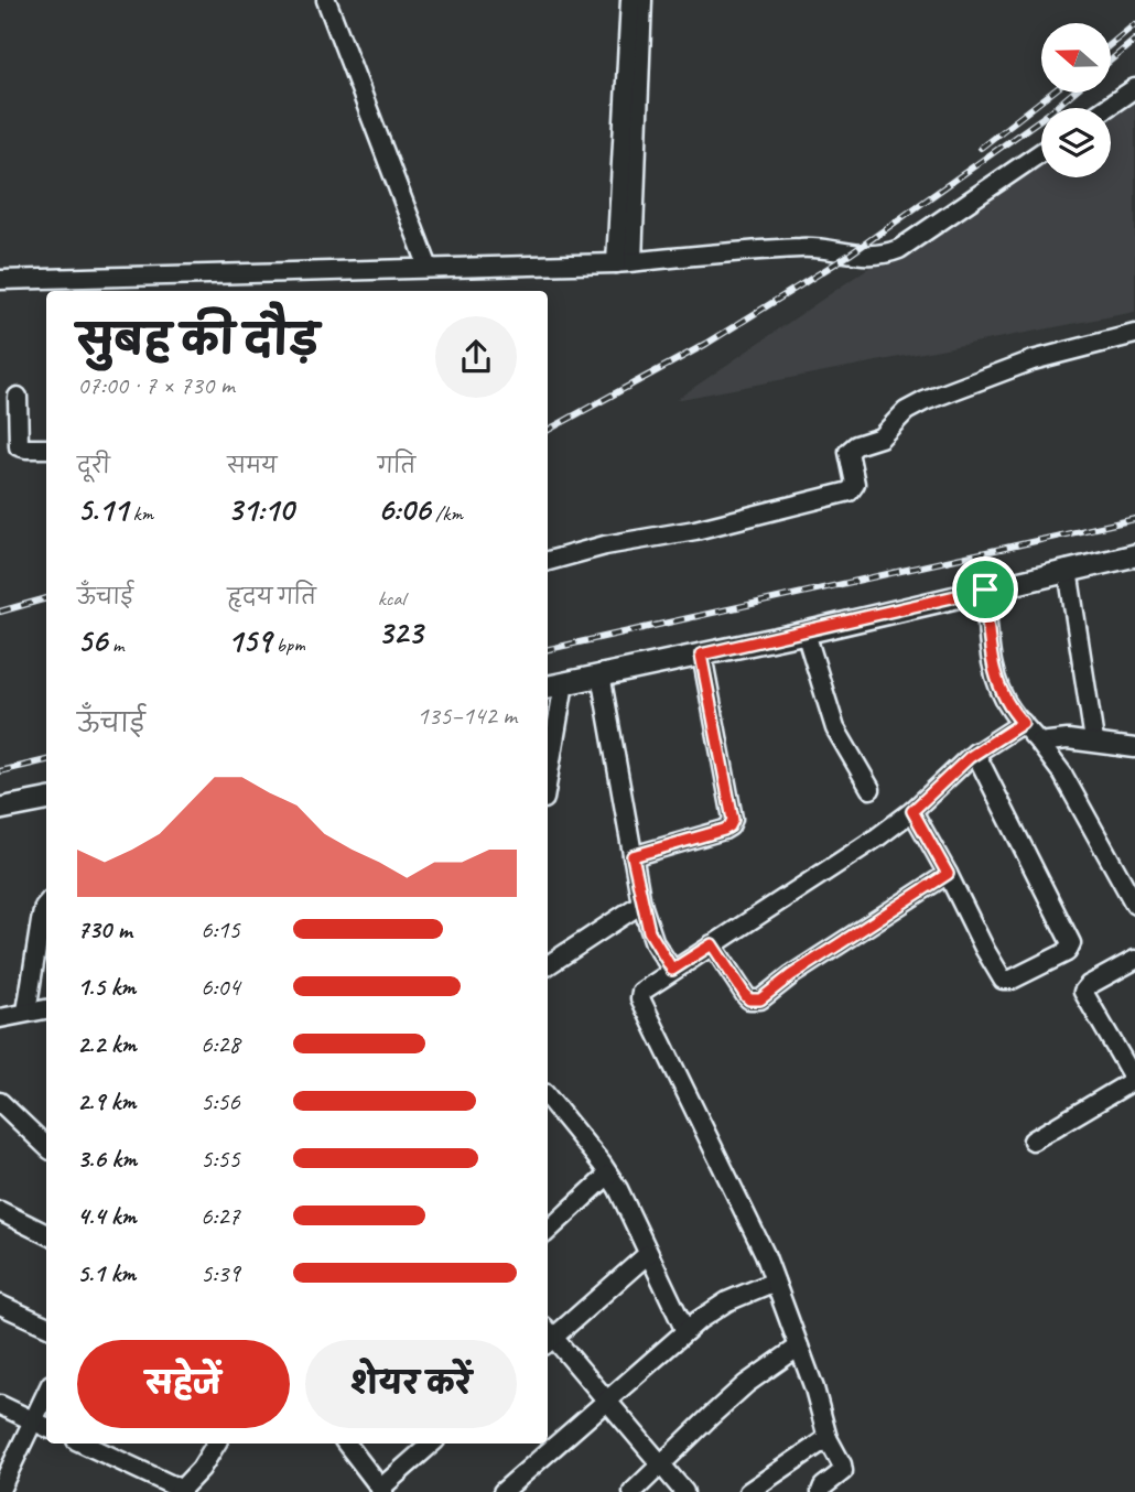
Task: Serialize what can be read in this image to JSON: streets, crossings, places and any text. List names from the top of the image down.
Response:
{
  "north": "left",
  "page": {
    "heading": ["सुबह की दौड़", "07:00 · 7 × 730 m"],
    "stats": [
      ["दूरी", "5.11 km"],
      ["समय", "31:10"],
      ["गति", "6:06 /km"],
      ["ऊँचाई", "56 m"],
      ["हृदय गति", "159 bpm"],
      ["kcal", "323"]
    ],
    "chart": ["ऊँचाई", "135–142 m"],
    "list": [
      {
        "name": "730 m",
        "note": "6:15"
      },
      {
        "name": "1.5 km",
        "note": "6:04"
      },
      {
        "name": "2.2 km",
        "note": "6:28"
      },
      {
        "name": "2.9 km",
        "note": "5:56"
      },
      {
        "name": "3.6 km",
        "note": "5:55"
      },
      {
        "name": "4.4 km",
        "note": "6:27"
      },
      {
        "name": "5.1 km",
        "note": "5:39"
      }
    ],
    "buttons": ["सहेजें", "शेयर करें"]
  }
}
